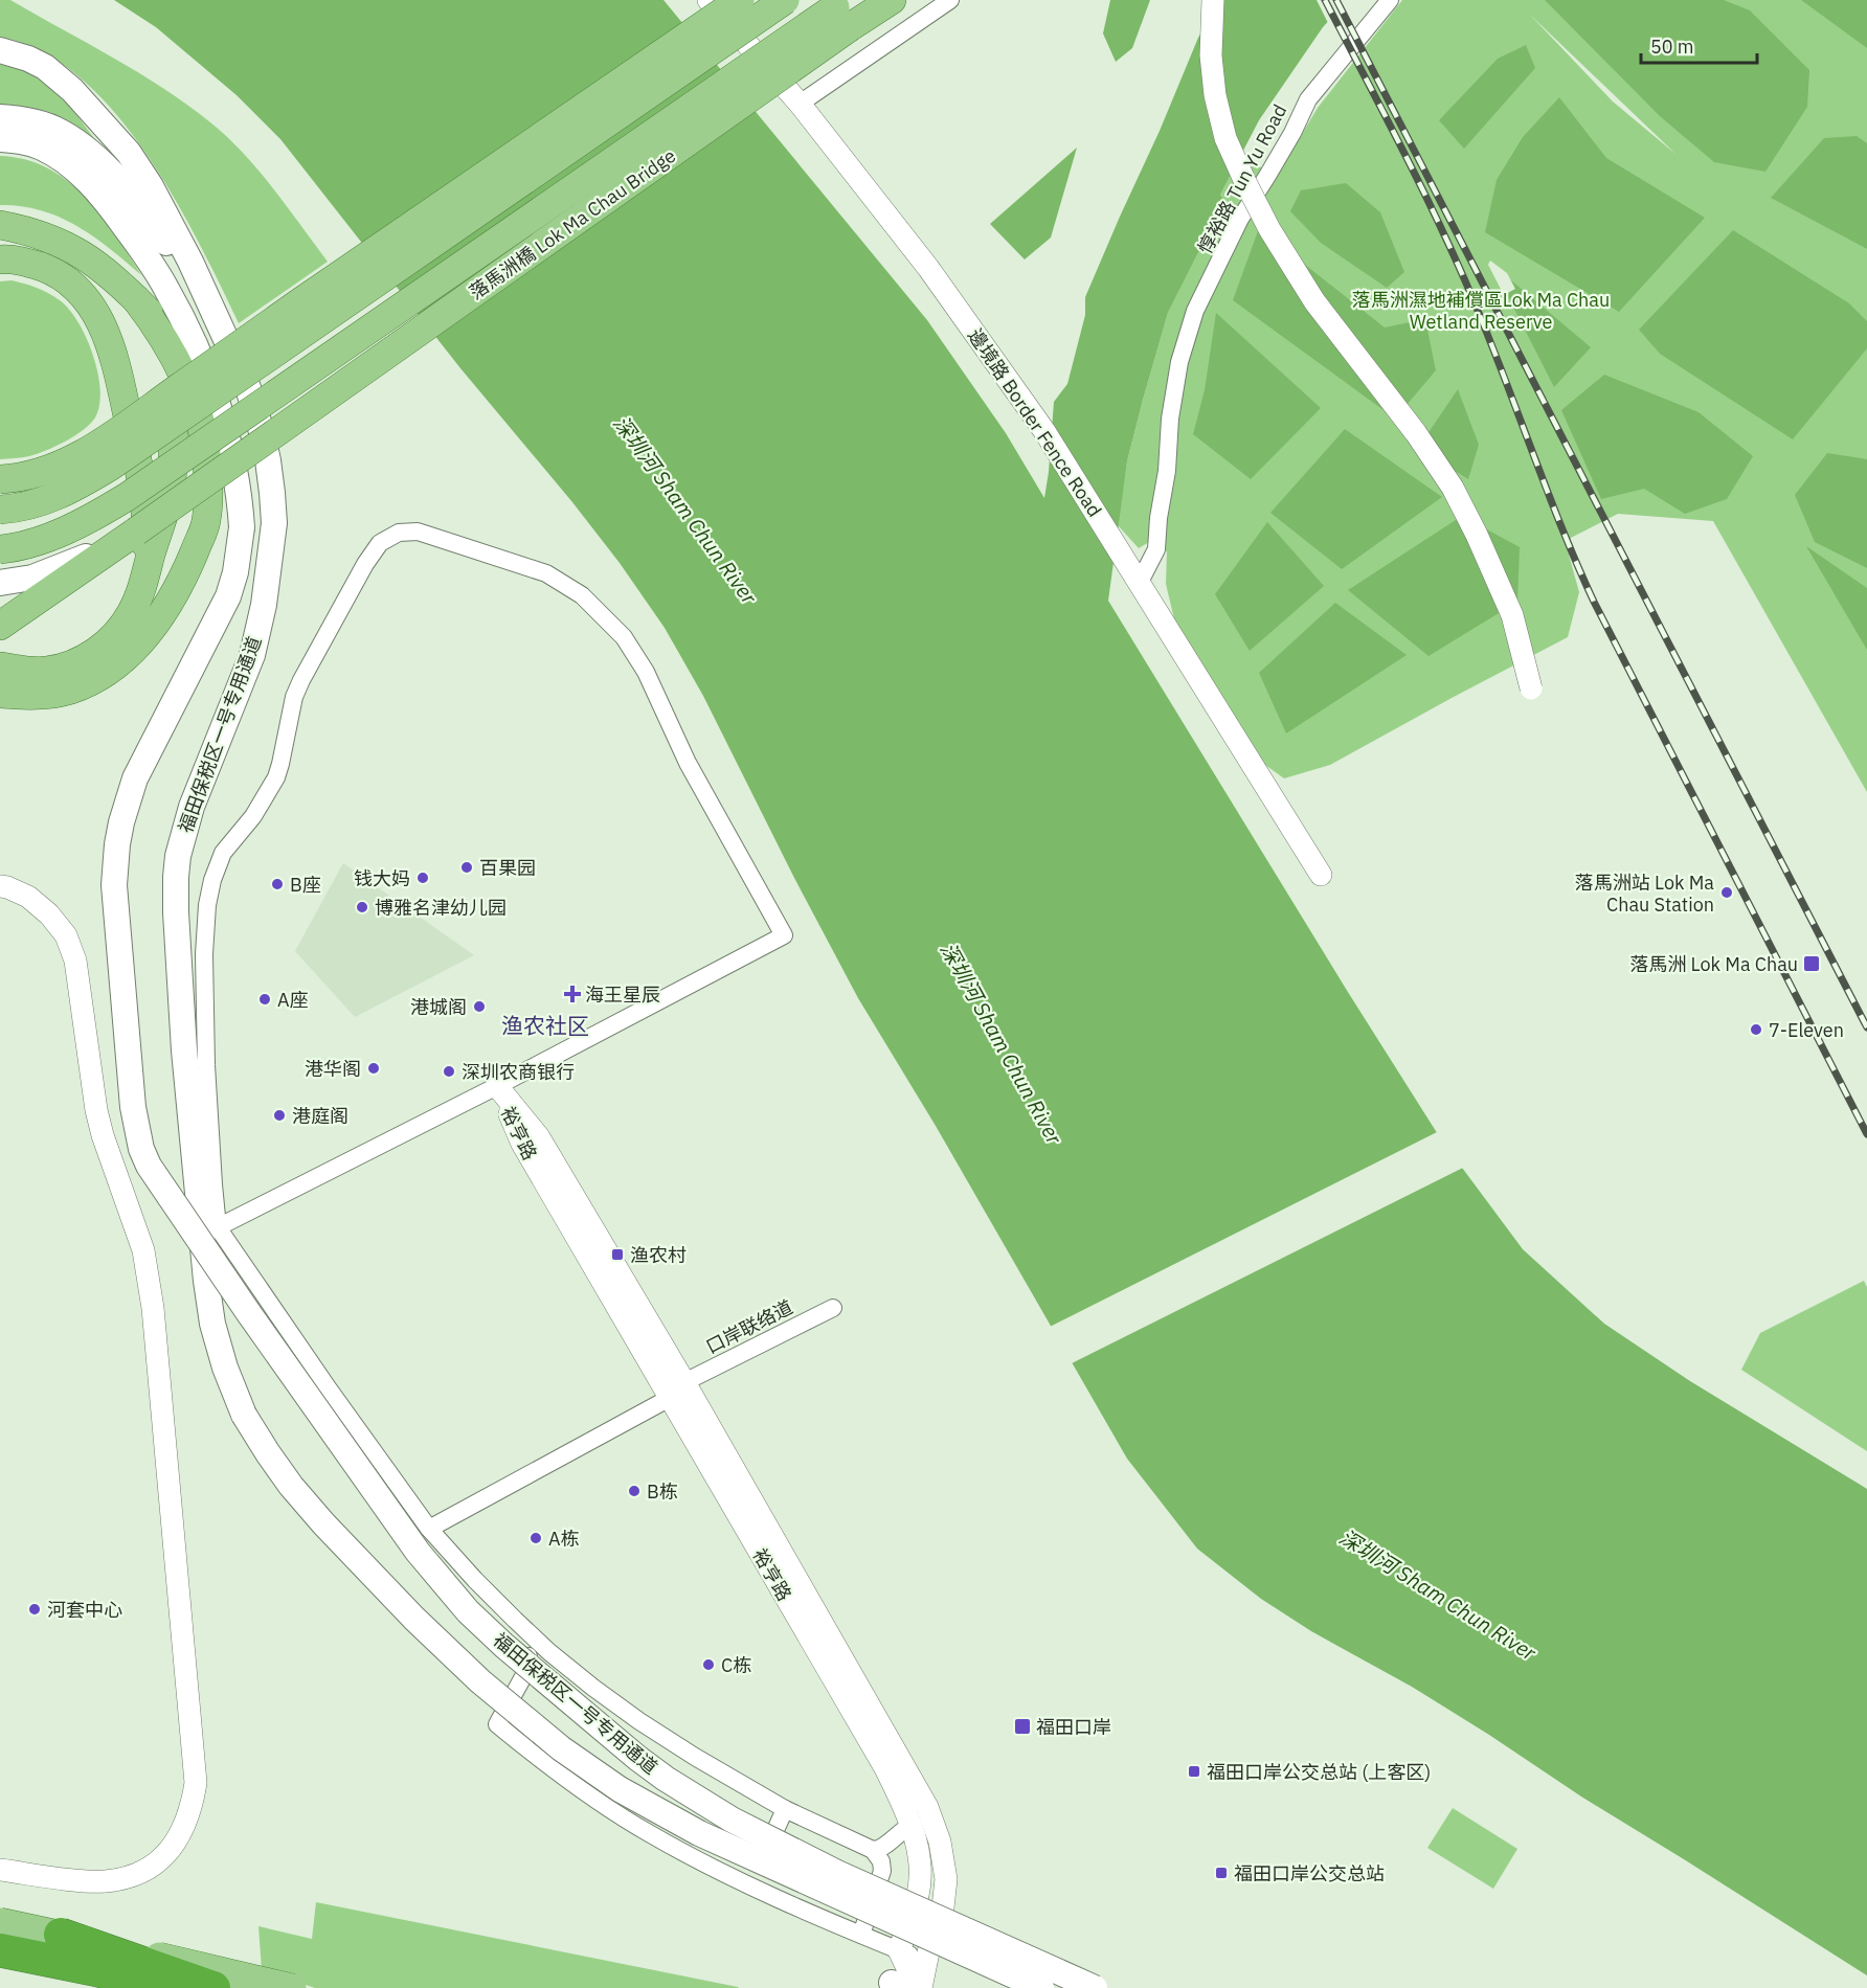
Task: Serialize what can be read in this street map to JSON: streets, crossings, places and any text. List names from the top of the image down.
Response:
{
  "streets": {
    "main road": ["落馬洲橋 Lok Ma Chau Bridge", "福田保税区一号专用通道"],
    "street": [
      "惇裕路 Tun Yu Road",
      "邊境路 Border Fence Road",
      "裕亨路",
      "口岸联络道"
    ]
  },
  "crossings": [
    ["惇裕路 Tun Yu Road", "邊境路 Border Fence Road"],
    ["裕亨路", "口岸联络道"]
  ],
  "districts": ["渔农社区"],
  "water": ["深圳河 Sham Chun River"],
  "parks": ["落馬洲濕地補償區Lok Ma Chau Wetland Reserve"],
  "places": {
    "other": [
      "百果园",
      "钱大妈",
      "B座",
      "落馬洲站 Lok Ma Chau Station",
      "博雅名津幼儿园",
      "A座",
      "港城阁",
      "7-Eleven",
      "港华阁",
      "深圳农商银行",
      "港庭阁",
      "B栋",
      "A栋",
      "河套中心",
      "C栋"
    ],
    "transit": [
      "落馬洲 Lok Ma Chau",
      "渔农村",
      "福田口岸",
      "福田口岸公交总站 (上客区)",
      "福田口岸公交总站"
    ],
    "health": ["海王星辰"]
  },
  "scale_bar": "50 m"
}
